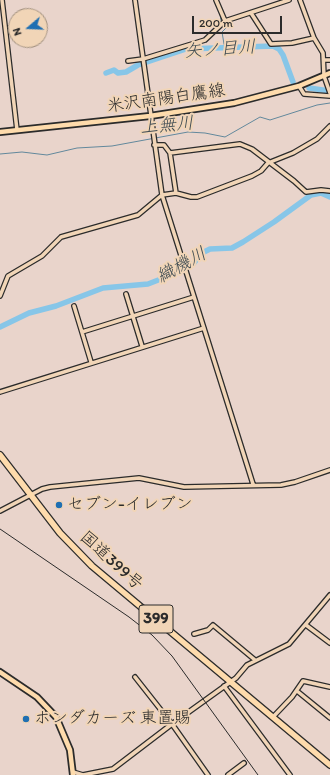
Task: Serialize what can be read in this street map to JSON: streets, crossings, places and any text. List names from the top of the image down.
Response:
{
  "streets": {
    "highway": ["国道399号", "399"],
    "main road": ["米沢南陽白鷹線"]
  },
  "water": ["矢ノ目川", "上無川", "織機川"],
  "places": ["セブン-イレブン", "ホンダカーズ 東置賜"],
  "scale_bar": "200 m",
  "north": "left"
}
